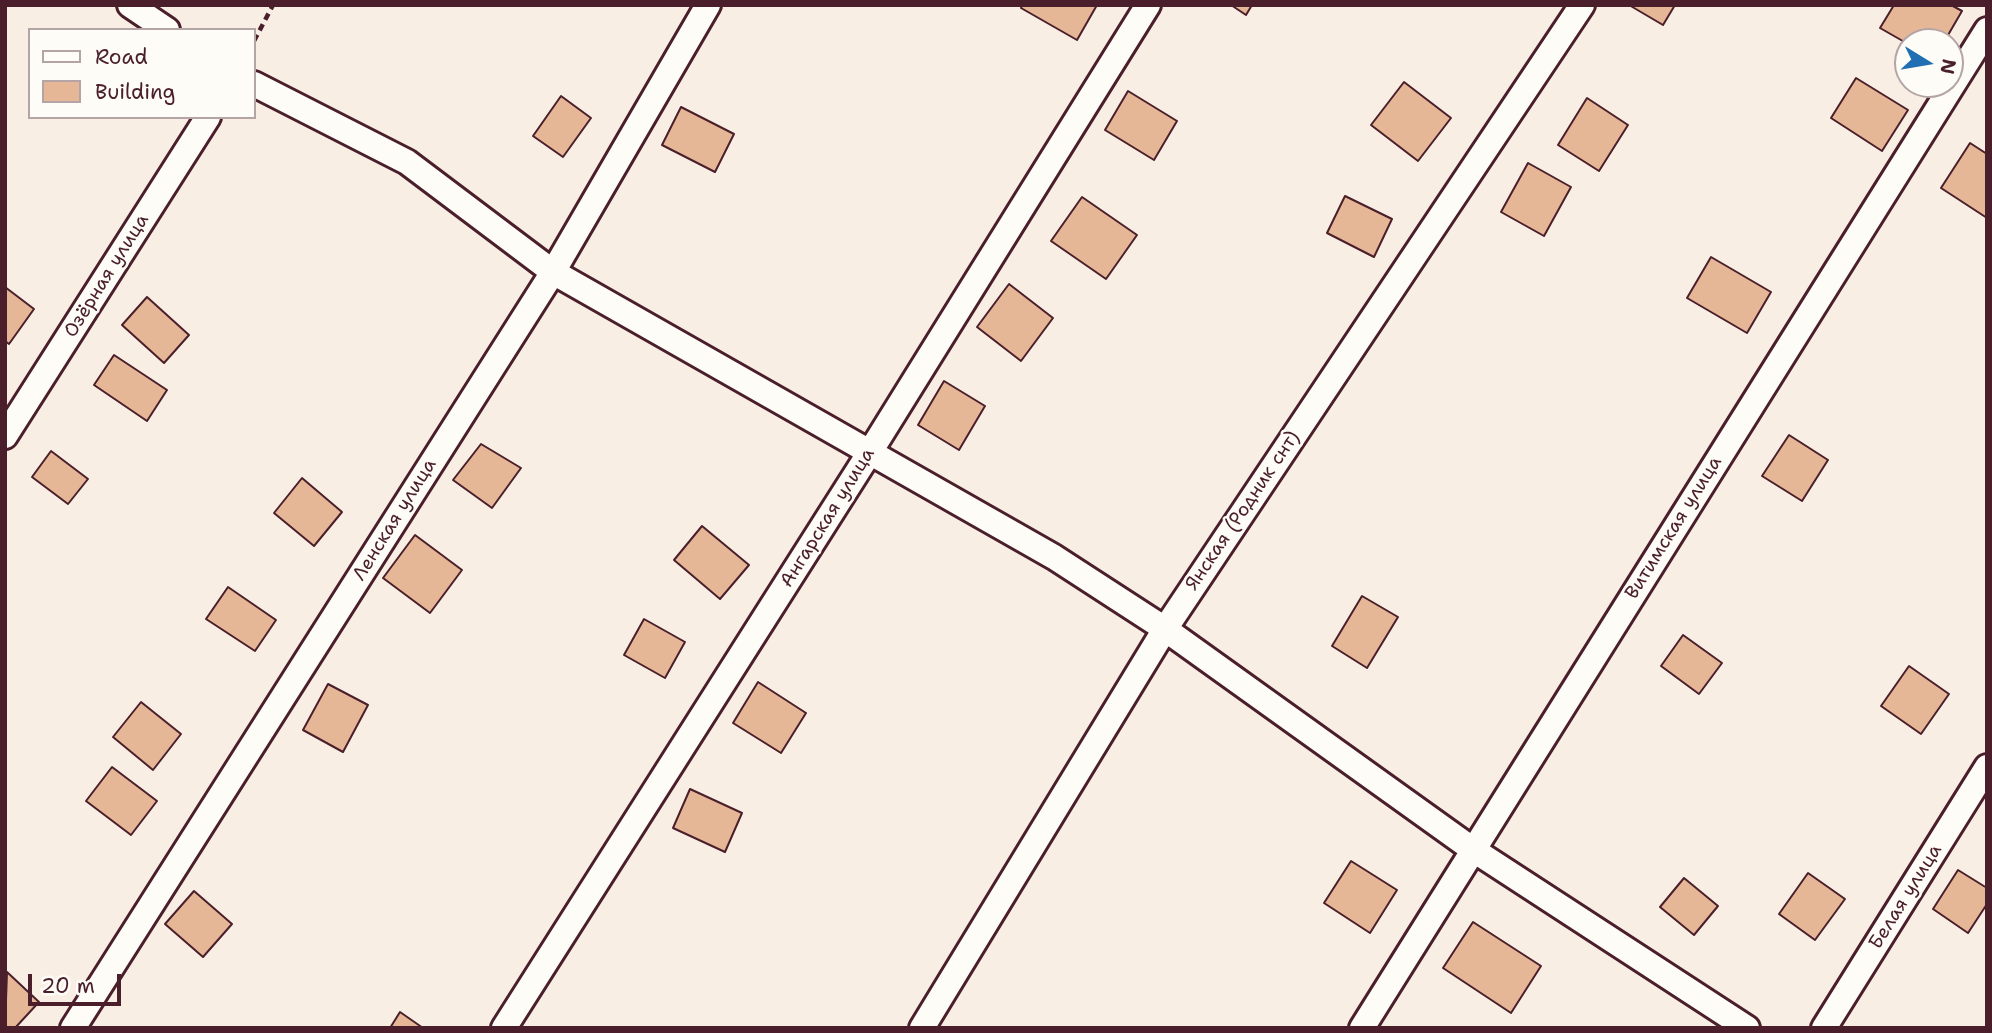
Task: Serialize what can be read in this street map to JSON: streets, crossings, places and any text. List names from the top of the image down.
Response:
{
  "streets": {
    "street": [
      "Озёрная улица",
      "Янская (Родник снт)",
      "Ангарская улица",
      "Ленская улица",
      "Витимская улица",
      "Белая улица"
    ]
  },
  "legend": ["Road", "Building"],
  "scale_bar": "20 m",
  "north": "right"
}
